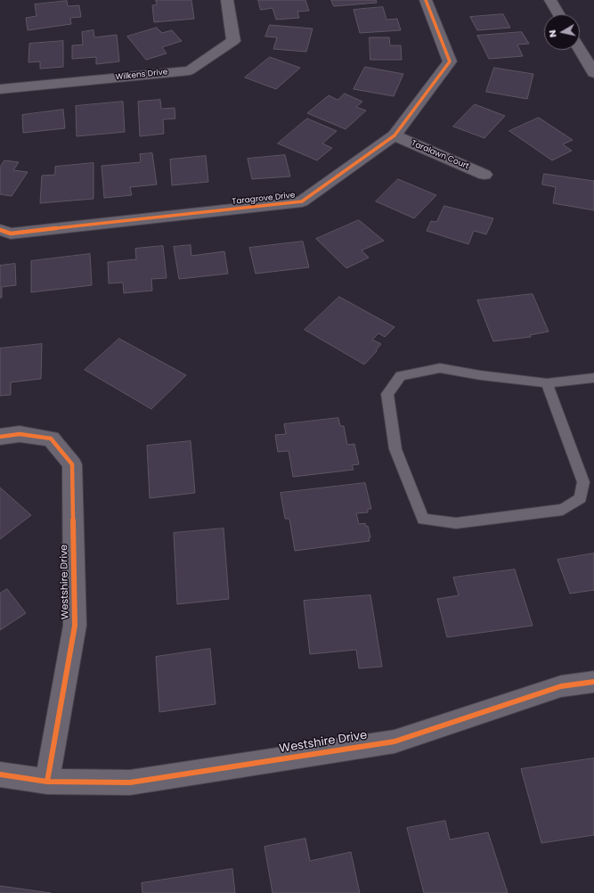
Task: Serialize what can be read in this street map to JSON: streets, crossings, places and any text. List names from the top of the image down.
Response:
{
  "streets": {
    "street": [
      "Wilkens Drive",
      "Taralawn Court",
      "Taragrove Drive",
      "Westshire Drive"
    ]
  },
  "crossings": [
    ["Taralawn Court", "Taragrove Drive"]
  ],
  "north": "left"
}
